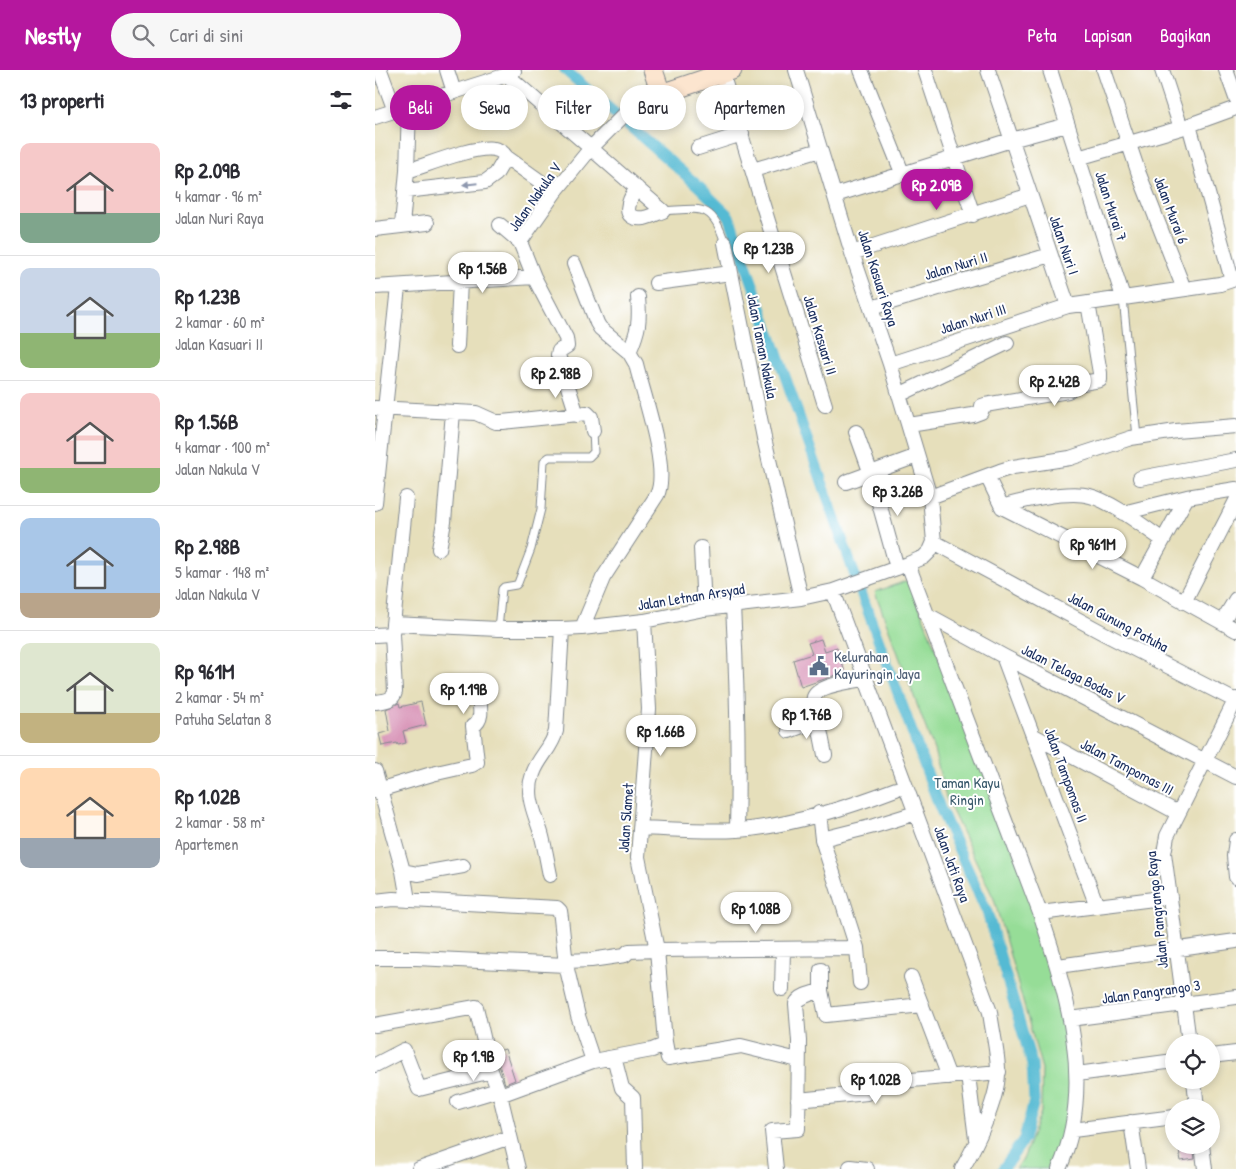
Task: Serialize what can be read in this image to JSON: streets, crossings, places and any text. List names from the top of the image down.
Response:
{
  "streets": {
    "street": [
      "Jalan Nakula V",
      "Jalan Murai 7",
      "Jalan Murai 6",
      "Jalan Nuri I",
      "Jalan Nuri II",
      "Jalan Kasuari Raya",
      "Jalan Nuri III",
      "Jalan Kasuari II",
      "Jalan Taman Nakula",
      "Jalan Letnan Arsyad",
      "Jalan Gunung Patuha",
      "Jalan Telaga Bodas V",
      "Jalan Tampomas III",
      "Jalan Tampomas II",
      "Jalan Slamet",
      "Jalan Jati Raya",
      "Jalan Pangrango Raya",
      "Jalan Pangrango 3"
    ]
  },
  "crossings": [
    ["Jalan Murai 7", "Jalan Nuri III"],
    ["Jalan Murai 6", "Jalan Nuri III"],
    ["Jalan Nuri I", "Jalan Nuri II"],
    ["Jalan Nuri I", "Jalan Nuri III"],
    ["Jalan Nuri II", "Jalan Kasuari Raya"],
    ["Jalan Kasuari Raya", "Jalan Nuri III"],
    ["Jalan Taman Nakula", "Jalan Letnan Arsyad"],
    ["Jalan Letnan Arsyad", "Jalan Gunung Patuha"],
    ["Jalan Letnan Arsyad", "Jalan Slamet"],
    ["Jalan Letnan Arsyad", "Jalan Jati Raya"],
    ["Jalan Gunung Patuha", "Jalan Pangrango Raya"],
    ["Jalan Telaga Bodas V", "Jalan Tampomas II"],
    ["Jalan Telaga Bodas V", "Jalan Pangrango Raya"],
    ["Jalan Tampomas III", "Jalan Tampomas II"],
    ["Jalan Tampomas III", "Jalan Pangrango Raya"],
    ["Jalan Pangrango Raya", "Jalan Pangrango 3"]
  ],
  "parks": ["Taman Kayu Ringin"],
  "places": {
    "public building": ["Kelurahan Kayuringin Jaya"]
  },
  "page": {
    "header": "Nestly",
    "search": "Cari di sini",
    "nav": ["Peta", "Lapisan", "Bagikan"],
    "heading": "13 properti",
    "chip": [
      "Beli",
      "Sewa",
      "Filter",
      "Baru",
      "Apartemen"
    ],
    "list": [
      {
        "name": "Rp 2.09B",
        "note": "4 kamar · 96 m² · Jalan Nuri Raya"
      },
      {
        "name": "Rp 1.23B",
        "note": "2 kamar · 60 m² · Jalan Kasuari II"
      },
      {
        "name": "Rp 1.56B",
        "note": "4 kamar · 100 m² · Jalan Nakula V"
      },
      {
        "name": "Rp 2.98B",
        "note": "5 kamar · 148 m² · Jalan Nakula V"
      },
      {
        "name": "Rp 961M",
        "note": "2 kamar · 54 m² · Patuha Selatan 8"
      },
      {
        "name": "Rp 1.02B",
        "note": "2 kamar · 58 m² · Apartemen"
      }
    ],
    "price": [
      "Rp 2.09B",
      "Rp 1.23B",
      "Rp 1.56B",
      "Rp 2.98B",
      "Rp 2.42B",
      "Rp 3.26B",
      "Rp 961M",
      "Rp 1.19B",
      "Rp 1.76B",
      "Rp 1.66B",
      "Rp 1.08B",
      "Rp 1.9B",
      "Rp 1.02B"
    ]
  }
}
